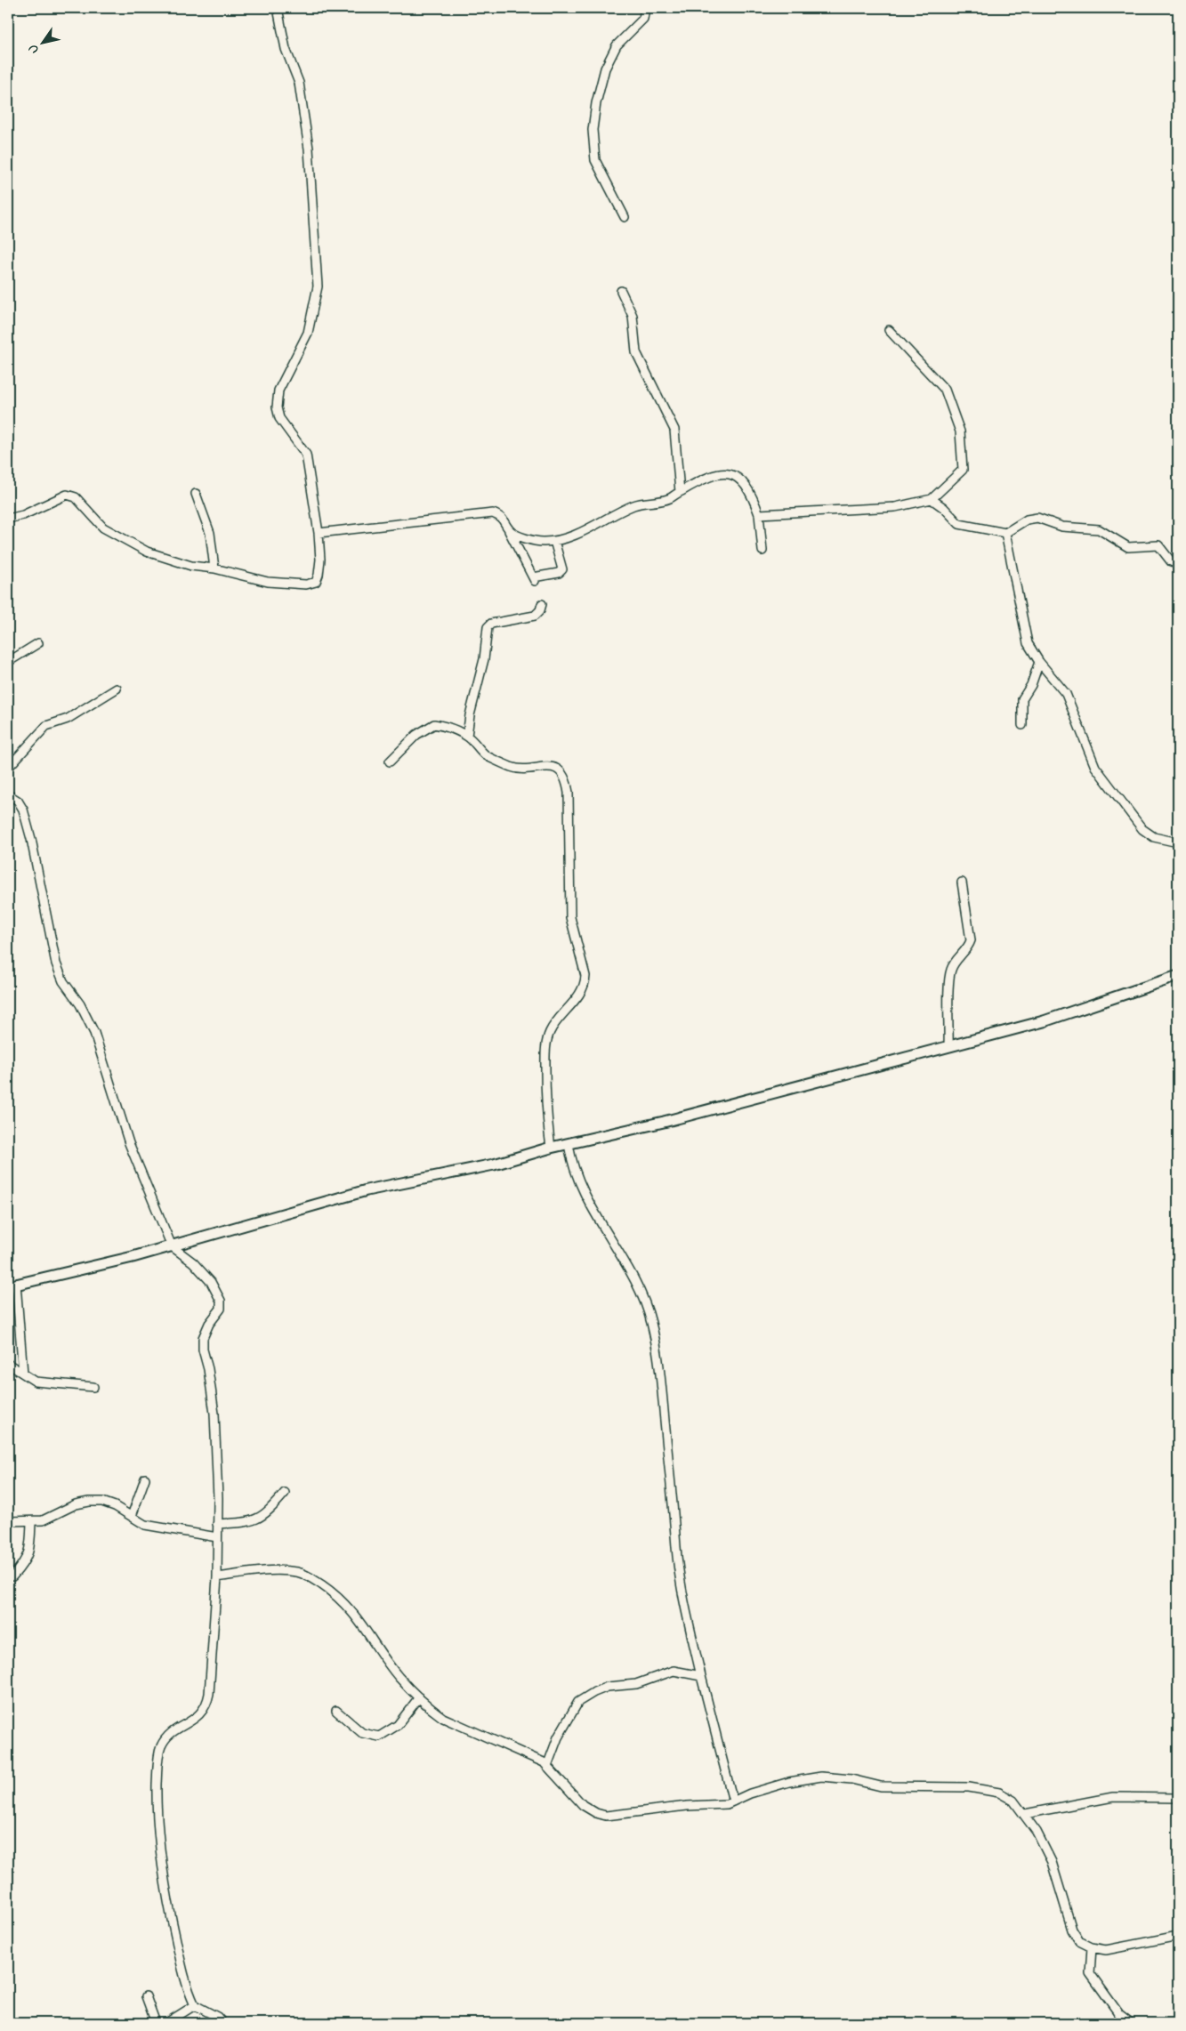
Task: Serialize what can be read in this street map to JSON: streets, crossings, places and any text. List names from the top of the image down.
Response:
{
  "north": "bottom left"
}
